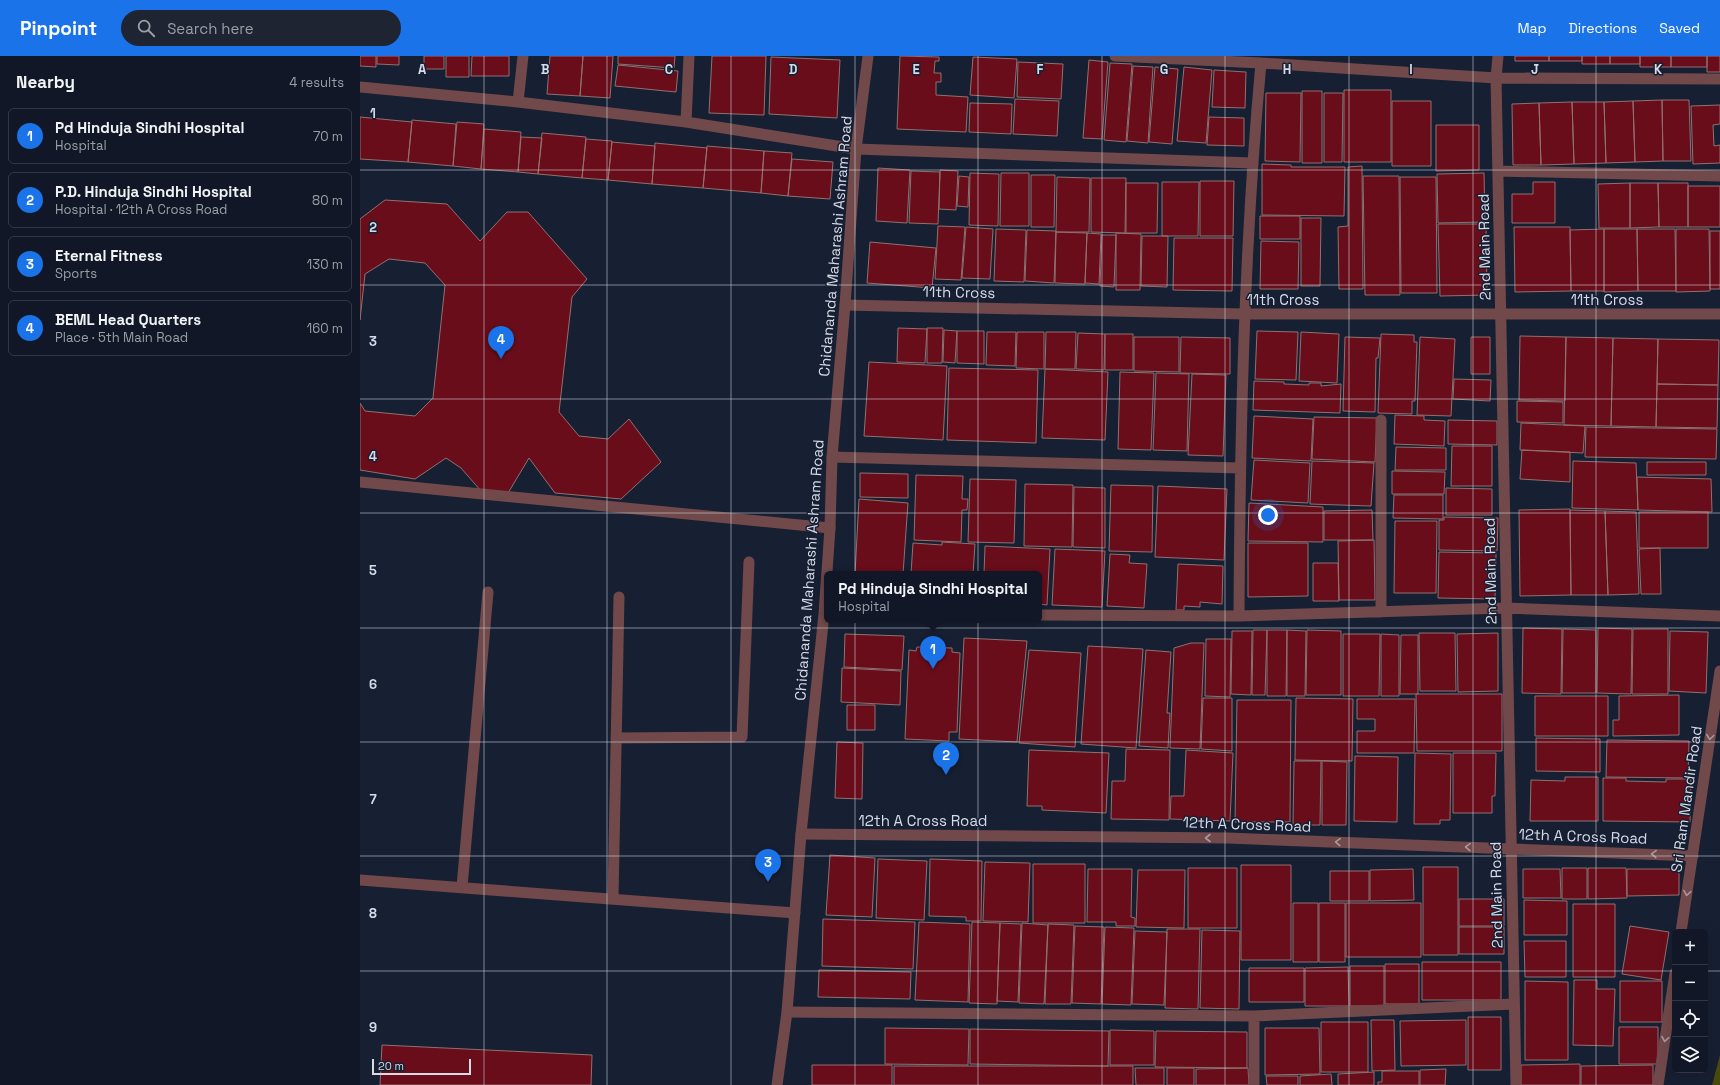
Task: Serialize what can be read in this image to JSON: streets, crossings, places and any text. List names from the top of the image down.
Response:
{
  "streets": {
    "street": [
      "Chidananda Maharashi Ashram Road",
      "2nd Main Road",
      "11th Cross",
      "Sri Ram Mandir Road",
      "12th A Cross Road"
    ]
  },
  "crossings": [
    ["Chidananda Maharashi Ashram Road", "11th Cross"],
    ["Chidananda Maharashi Ashram Road", "12th A Cross Road"],
    ["2nd Main Road", "11th Cross"],
    ["2nd Main Road", "12th A Cross Road"],
    ["Sri Ram Mandir Road", "12th A Cross Road"]
  ],
  "one_way": ["Sri Ram Mandir Road", "12th A Cross Road"],
  "scale_bar": "20 m",
  "page": {
    "header": "Pinpoint",
    "search": "Search here",
    "nav": ["Map", "Directions", "Saved"],
    "heading": ["Nearby", "4 results"],
    "list": [
      {
        "mark": "1",
        "name": "Pd Hinduja Sindhi Hospital",
        "note": "Hospital",
        "value": "70 m"
      },
      {
        "mark": "2",
        "name": "P.D. Hinduja Sindhi Hospital",
        "note": "Hospital · 12th A Cross Road",
        "value": "80 m"
      },
      {
        "mark": "3",
        "name": "Eternal Fitness",
        "note": "Sports",
        "value": "130 m"
      },
      {
        "mark": "4",
        "name": "BEML Head Quarters",
        "note": "Place · 5th Main Road",
        "value": "160 m"
      }
    ],
    "pins": [
      "4",
      "1",
      "2",
      "3"
    ],
    "popup": ["Pd Hinduja Sindhi Hospital", "Hospital"],
    "map_buttons": ["+", "−"],
    "scale": "20 m"
  },
  "grid": {
    "columns": [
      "A",
      "B",
      "C",
      "D",
      "E",
      "F",
      "G",
      "H",
      "I",
      "J",
      "K"
    ],
    "rows": [
      "1",
      "2",
      "3",
      "4",
      "5",
      "6",
      "7",
      "8",
      "9"
    ]
  }
}
